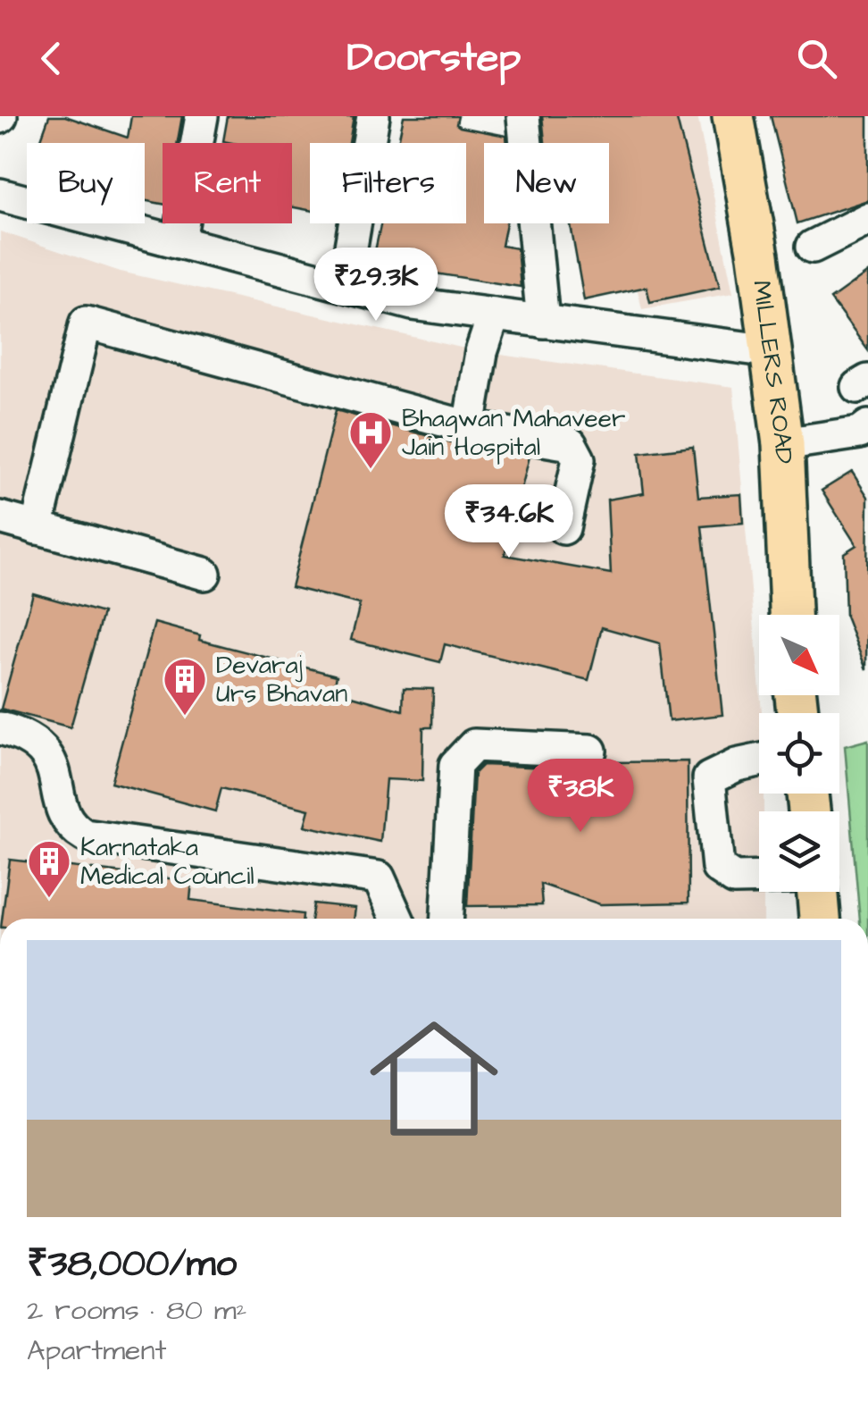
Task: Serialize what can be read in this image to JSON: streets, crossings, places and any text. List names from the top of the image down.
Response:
{
  "streets": {
    "main road": ["MILLERS ROAD"]
  },
  "places": {
    "hospital": ["Bhagwan Mahaveer Jain Hospital"],
    "building": ["Devaraj Urs Bhavan", "Karnataka Medical Council"]
  },
  "north": "bottom right",
  "page": {
    "header": "Doorstep",
    "chip": [
      "Buy",
      "Rent",
      "Filters",
      "New"
    ],
    "price": ["₹29.3K", "₹34.6K", "₹38K"],
    "list": [
      {
        "name": "₹38,000/mo",
        "note": "2 rooms · 80 m² · Apartment"
      }
    ]
  }
}
